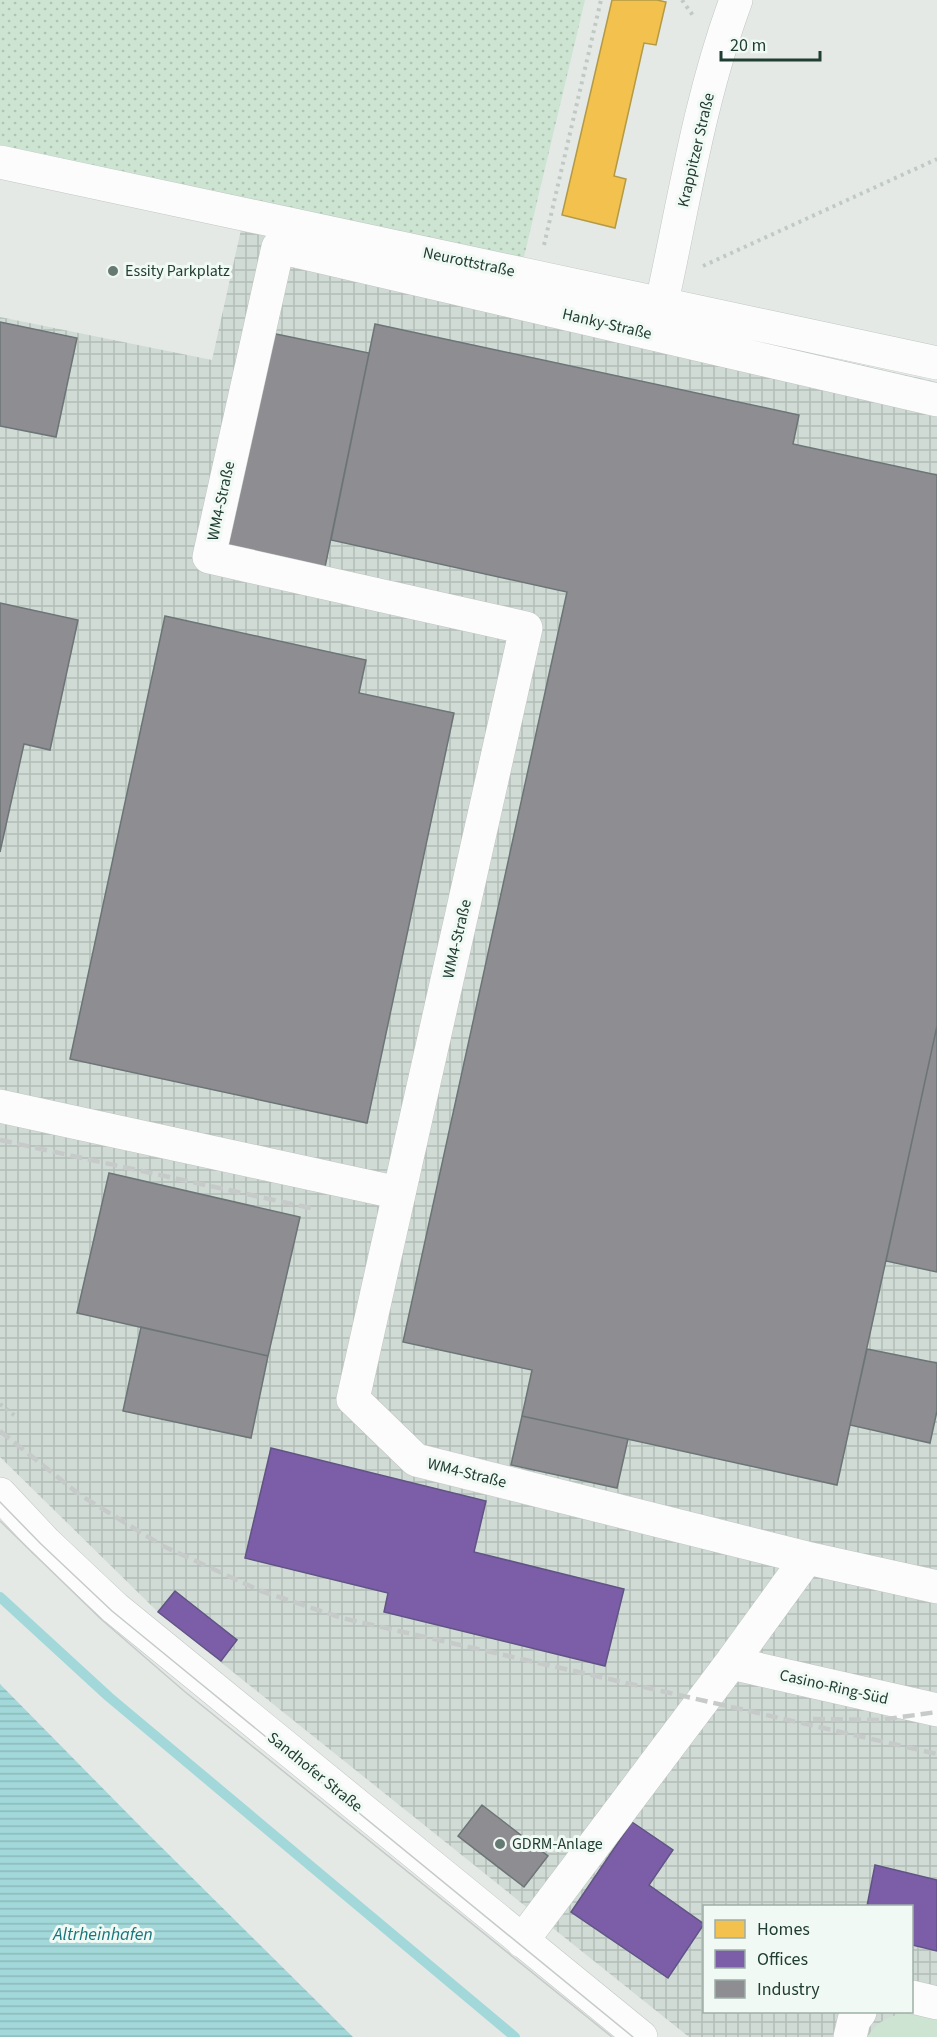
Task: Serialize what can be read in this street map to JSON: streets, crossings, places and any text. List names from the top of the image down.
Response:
{
  "streets": {
    "street": [
      "Krappitzer Straße",
      "Neurottstraße",
      "Hanky-Straße",
      "WM4-Straße",
      "Casino-Ring-Süd",
      "Sandhofer Straße"
    ]
  },
  "crossings": [
    ["Krappitzer Straße", "Neurottstraße"],
    ["Hanky-Straße", "WM4-Straße"]
  ],
  "water": ["Altrheinhafen"],
  "places": ["Essity Parkplatz", "GDRM-Anlage"],
  "legend": ["Homes", "Offices", "Industry"],
  "scale_bar": "20 m"
}
